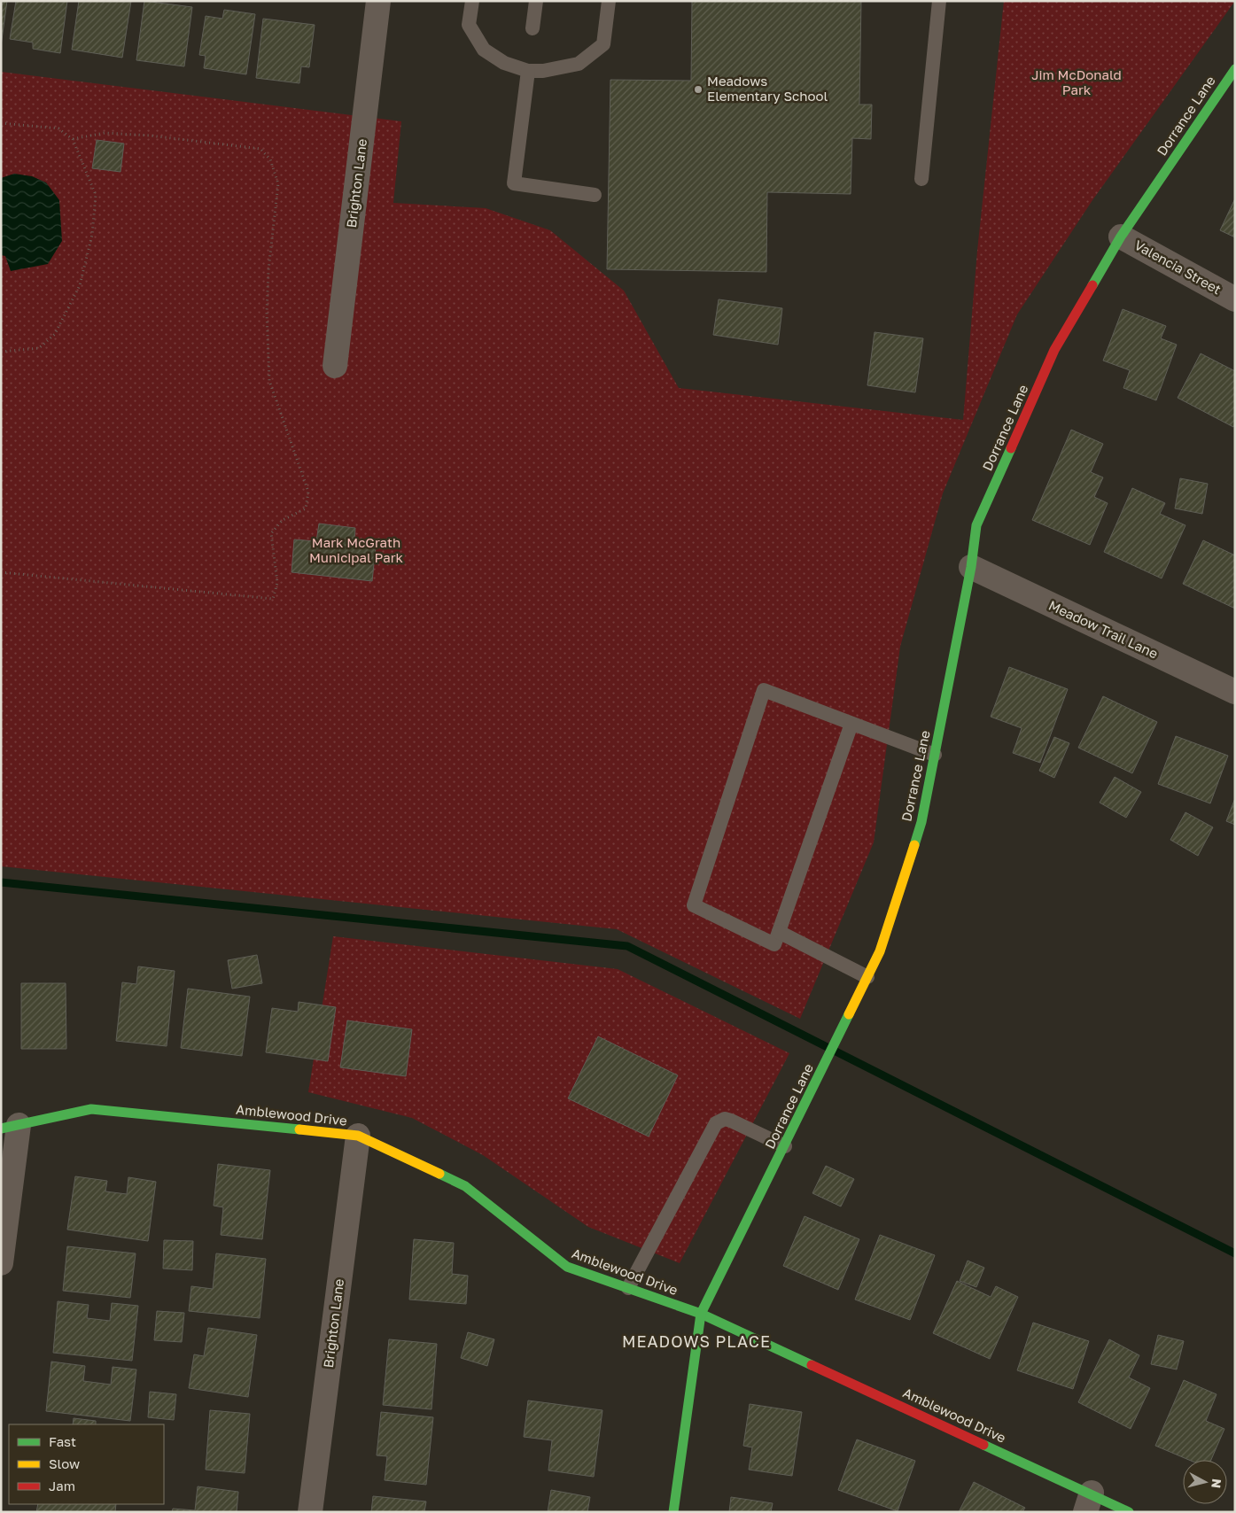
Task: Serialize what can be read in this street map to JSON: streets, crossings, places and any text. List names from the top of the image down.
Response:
{
  "streets": {
    "street": [
      "Dorrance Lane",
      "Brighton Lane",
      "Valencia Street",
      "Meadow Trail Lane",
      "Amblewood Drive"
    ]
  },
  "crossings": [
    ["Dorrance Lane", "Valencia Street"],
    ["Dorrance Lane", "Meadow Trail Lane"],
    ["Dorrance Lane", "Amblewood Drive"],
    ["Brighton Lane", "Amblewood Drive"]
  ],
  "districts": ["MEADOWS PLACE"],
  "parks": ["Jim McDonald Park", "Mark McGrath Municipal Park"],
  "places": ["Meadows Elementary School"],
  "legend": ["Fast", "Slow", "Jam"],
  "north": "right"
}
